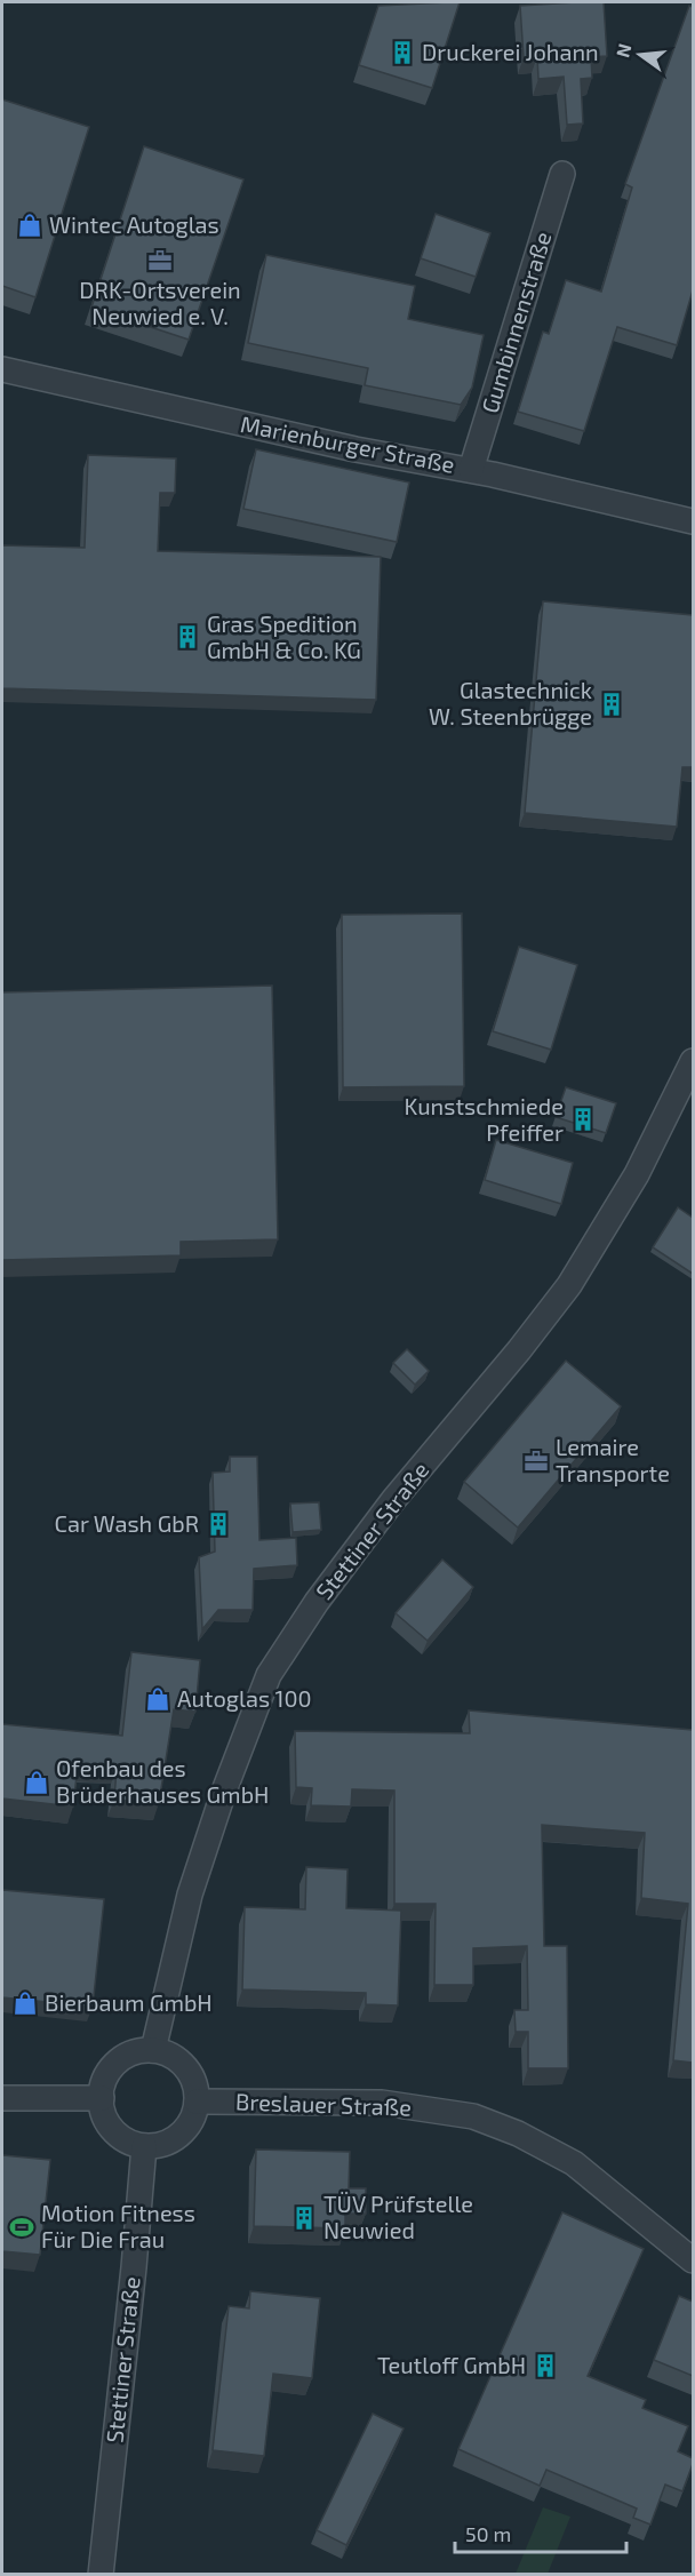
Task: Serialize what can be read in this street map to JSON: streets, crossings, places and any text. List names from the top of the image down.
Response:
{
  "streets": {
    "street": [
      "Gumbinnenstraße",
      "Marienburger Straße",
      "Stettiner Straße",
      "Breslauer Straße"
    ]
  },
  "crossings": [
    ["Gumbinnenstraße", "Marienburger Straße"],
    ["Stettiner Straße", "Breslauer Straße"]
  ],
  "places": {
    "building": [
      "Druckerei Johann",
      "Gras Spedition GmbH & Co. KG",
      "Glastechnick W. Steenbrügge",
      "Kunstschmiede Pfeiffer",
      "Car Wash GbR",
      "TÜV Prüfstelle Neuwied",
      "Teutloff GmbH"
    ],
    "shop": [
      "Wintec Autoglas",
      "Autoglas 100",
      "Ofenbau des Brüderhauses GmbH",
      "Bierbaum GmbH"
    ],
    "office": ["DRK-Ortsverein Neuwied e. V.", "Lemaire Transporte"],
    "sports": ["Motion Fitness Für Die Frau"]
  },
  "scale_bar": "50 m",
  "north": "left"
}
